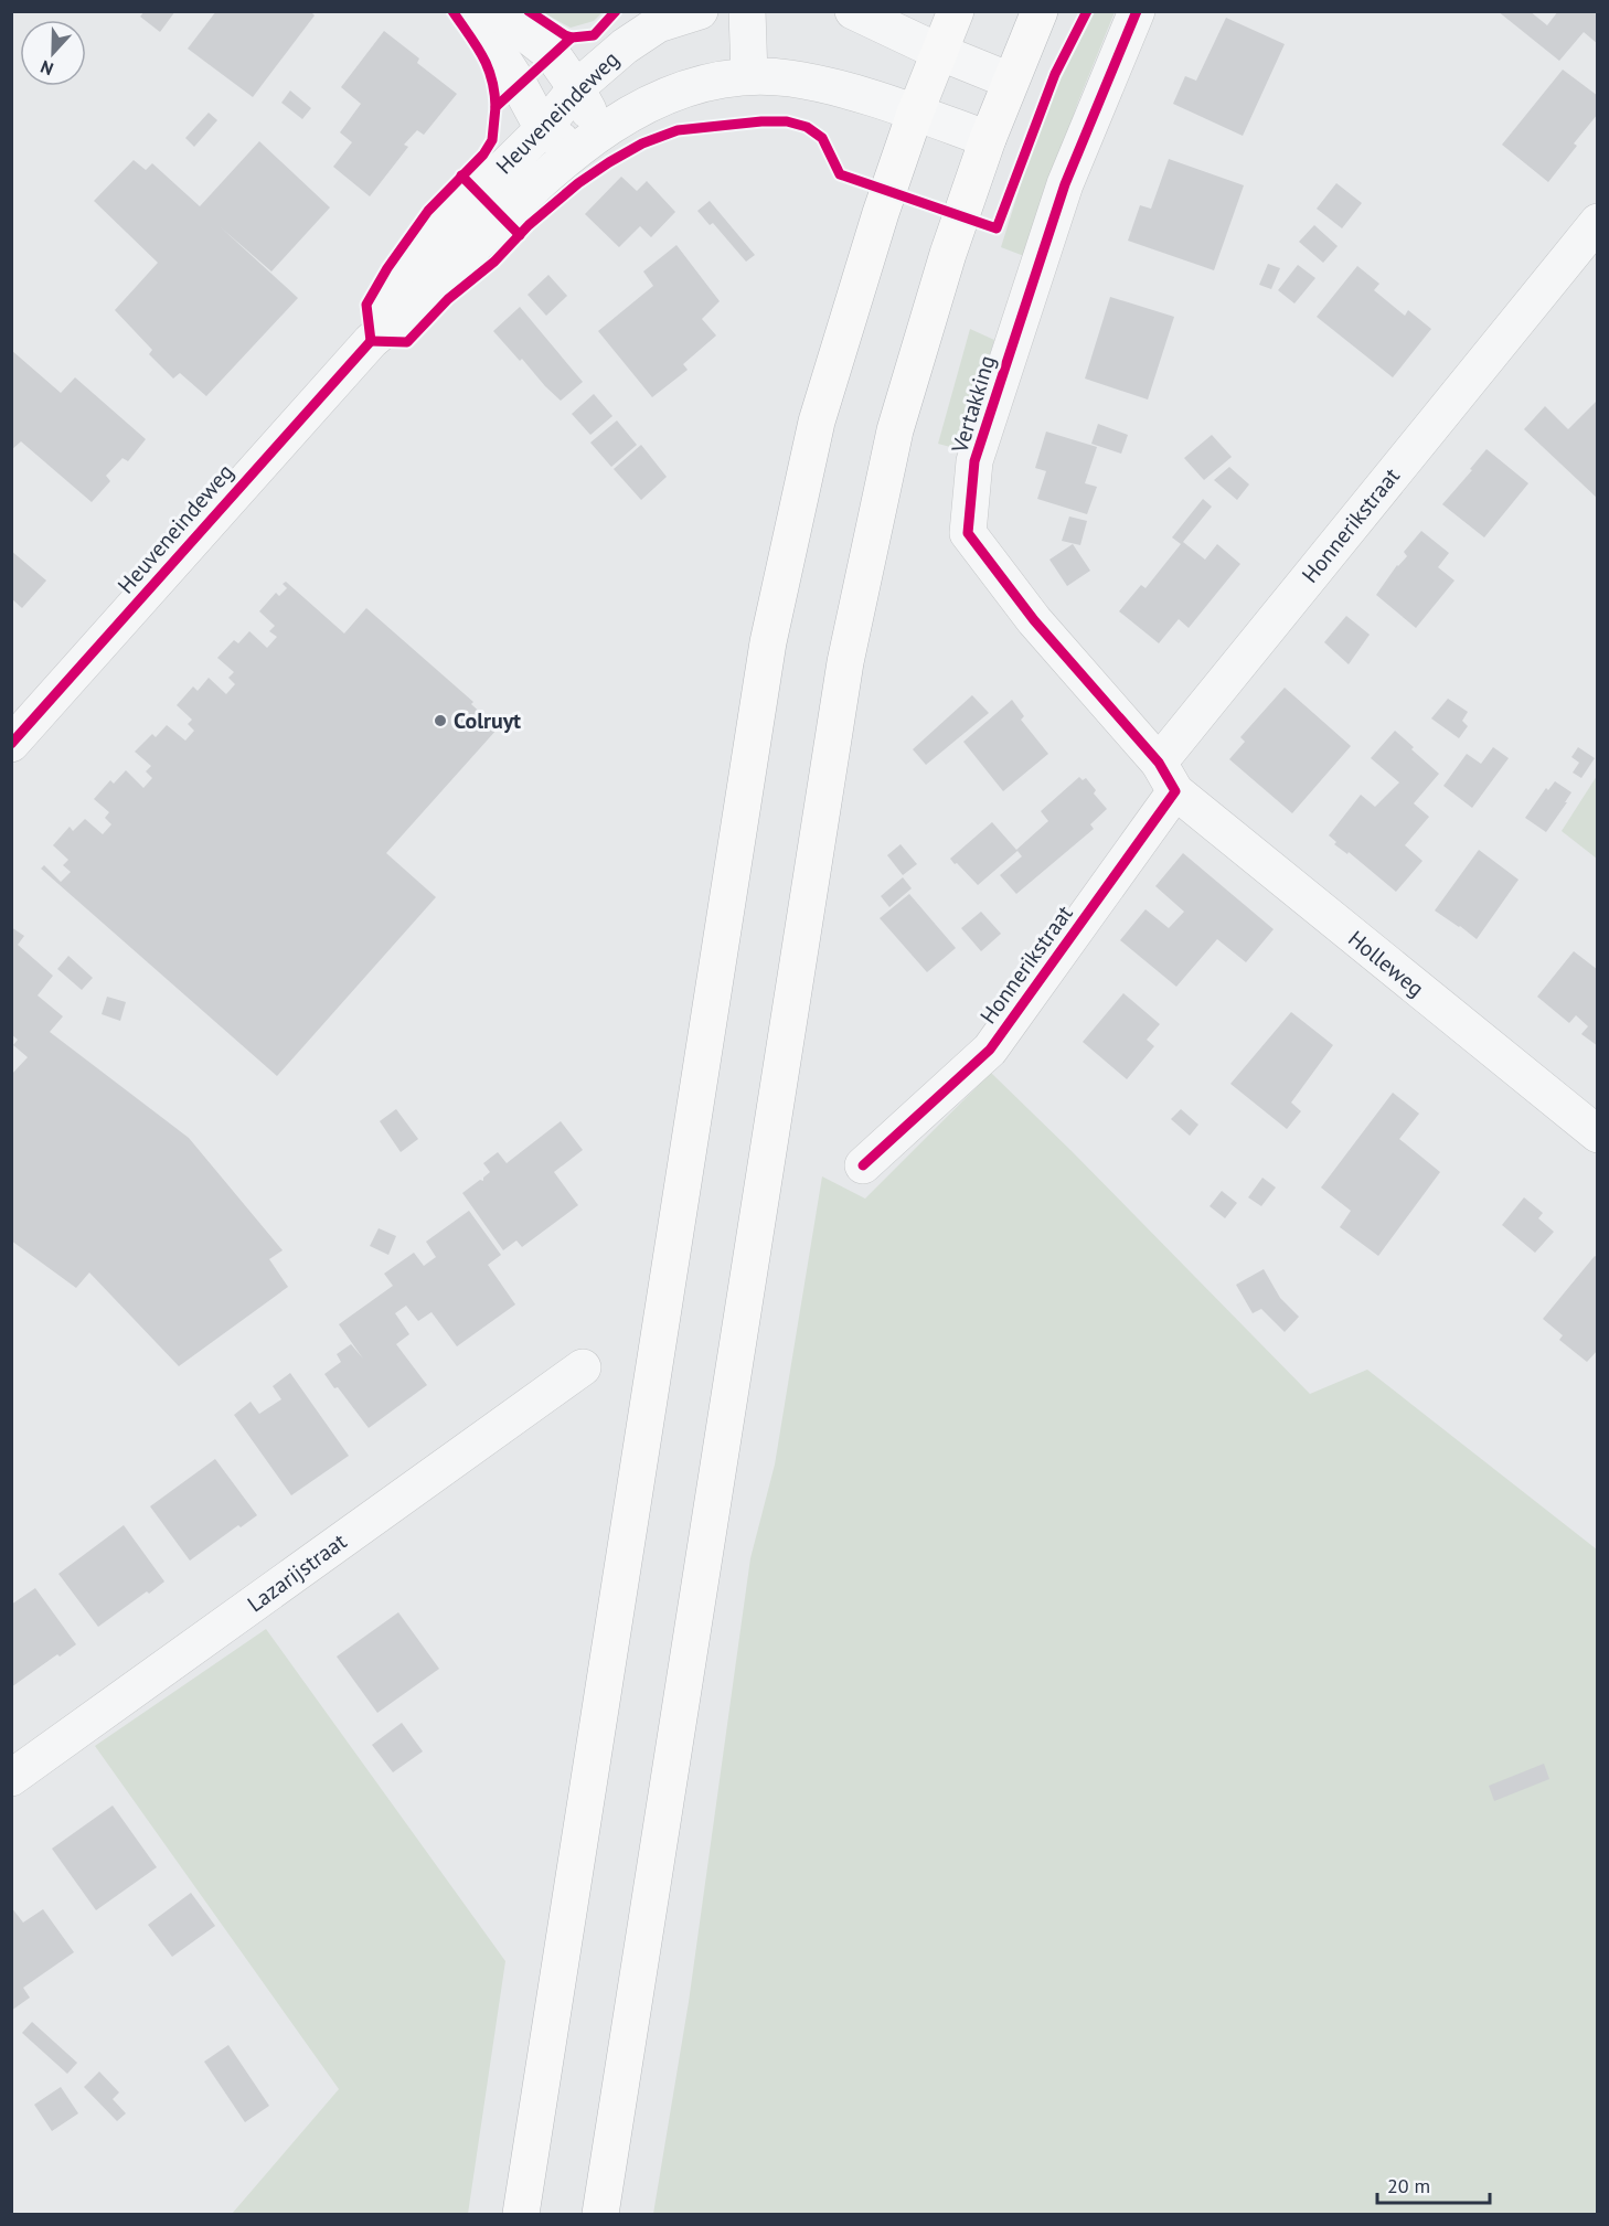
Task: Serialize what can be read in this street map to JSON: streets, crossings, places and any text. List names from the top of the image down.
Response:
{
  "streets": {
    "street": [
      "Heuveneindeweg",
      "Vertakking",
      "Honnerikstraat",
      "Holleweg",
      "Lazarijstraat"
    ]
  },
  "crossings": [
    ["Vertakking", "Honnerikstraat"],
    ["Vertakking", "Holleweg"],
    ["Honnerikstraat", "Holleweg"]
  ],
  "places": ["Colruyt"],
  "scale_bar": "20 m",
  "north": "bottom"
}
